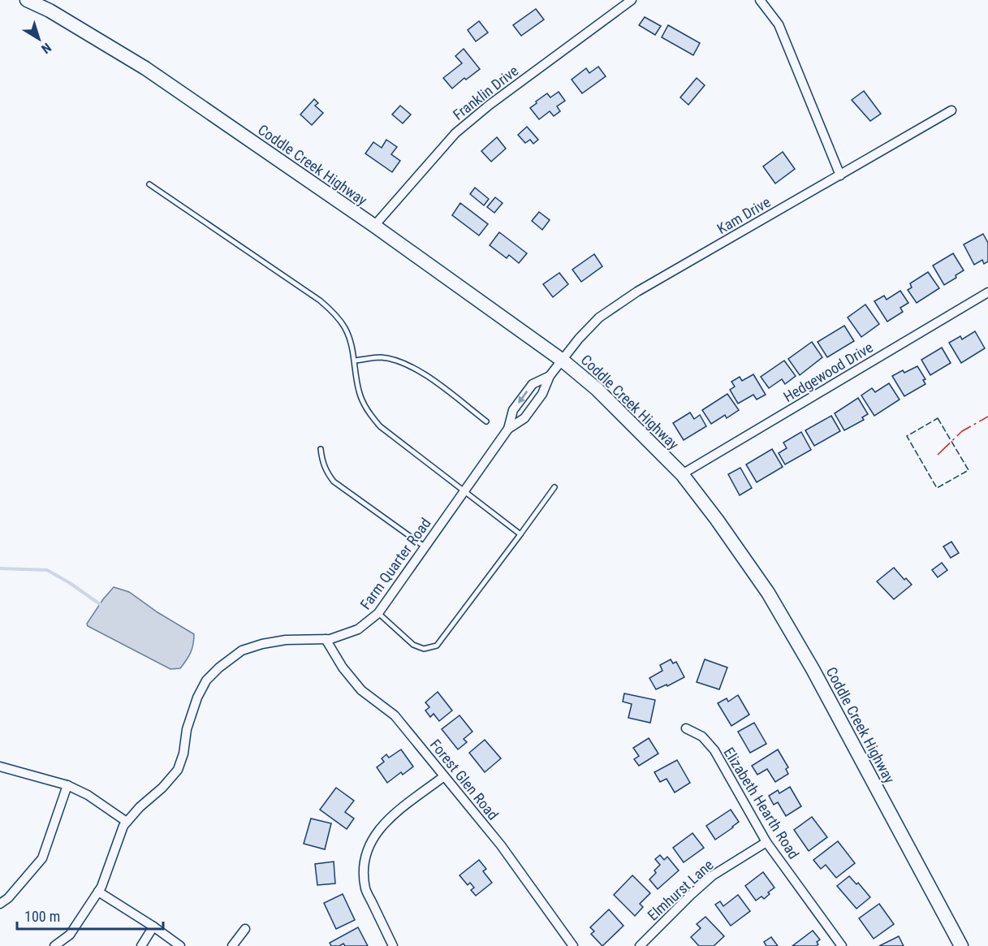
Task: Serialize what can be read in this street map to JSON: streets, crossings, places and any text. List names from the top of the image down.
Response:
{
  "streets": {
    "main road": ["Coddle Creek Highway"],
    "street": [
      "Franklin Drive",
      "Kam Drive",
      "Hedgewood Drive",
      "Farm Quarter Road",
      "Forest Glen Road",
      "Elizabeth Hearth Road",
      "Elmhurst Lane"
    ]
  },
  "crossings": [
    ["Franklin Drive", "Coddle Creek Highway"],
    ["Coddle Creek Highway", "Kam Drive"],
    ["Coddle Creek Highway", "Hedgewood Drive"],
    ["Coddle Creek Highway", "Farm Quarter Road"],
    ["Kam Drive", "Farm Quarter Road"],
    ["Farm Quarter Road", "Forest Glen Road"],
    ["Elizabeth Hearth Road", "Elmhurst Lane"]
  ],
  "scale_bar": "100 m",
  "north": "bottom right"
}
